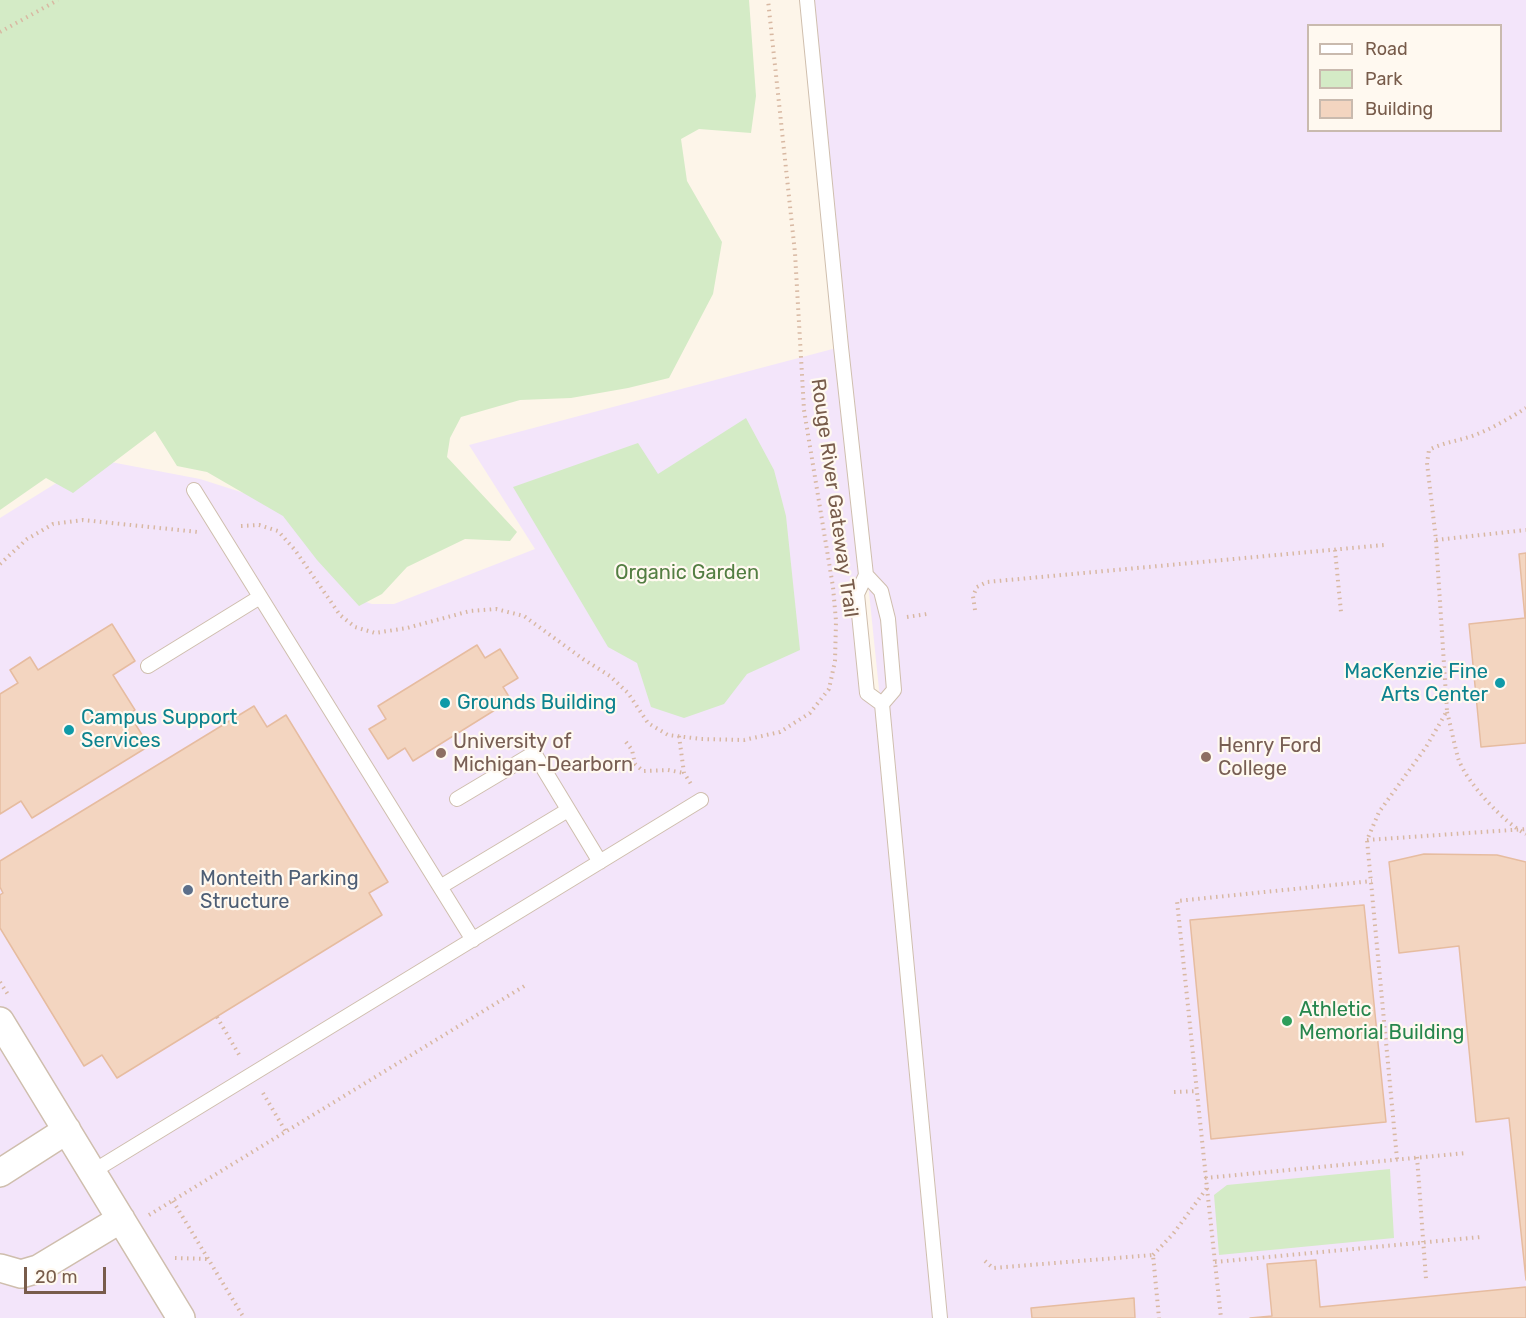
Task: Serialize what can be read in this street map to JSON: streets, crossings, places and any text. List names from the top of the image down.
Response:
{
  "streets": {
    "path": ["Rouge River Gateway Trail"]
  },
  "parks": ["Organic Garden"],
  "places": [
    "MacKenzie Fine Arts Center",
    "Grounds Building",
    "Campus Support Services",
    "University of Michigan-Dearborn",
    "Henry Ford College",
    "Monteith Parking Structure",
    "Athletic Memorial Building"
  ],
  "legend": ["Road", "Park", "Building"],
  "scale_bar": "20 m"
}
